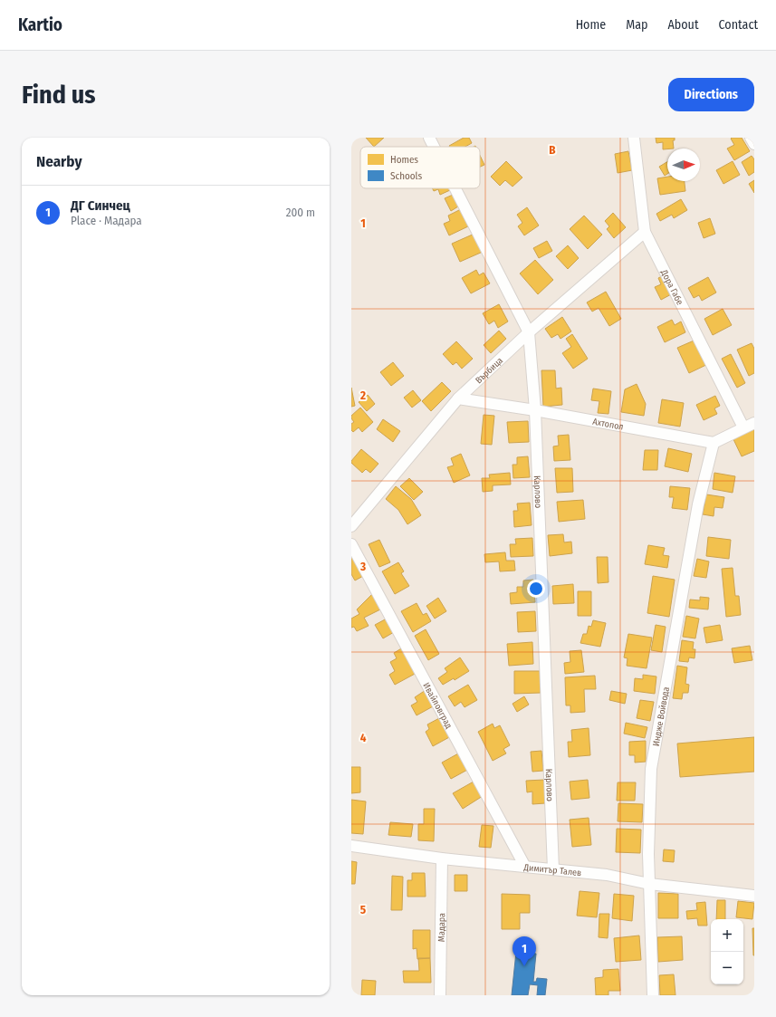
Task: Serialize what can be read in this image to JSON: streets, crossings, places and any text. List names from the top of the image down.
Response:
{
  "streets": {
    "street": [
      "Дора Габе",
      "Върбица",
      "Ахтопол",
      "Карлово",
      "Ивайловград",
      "Индже Войвода",
      "Димитър Талев",
      "Мадара"
    ]
  },
  "crossings": [
    ["Дора Габе", "Върбица"],
    ["Върбица", "Ахтопол"],
    ["Върбица", "Карлово"],
    ["Ахтопол", "Карлово"],
    ["Ахтопол", "Индже Войвода"],
    ["Карлово", "Димитър Талев"],
    ["Ивайловград", "Димитър Талев"],
    ["Индже Войвода", "Димитър Талев"],
    ["Димитър Талев", "Мадара"]
  ],
  "legend": ["Homes", "Schools"],
  "north": "right",
  "page": {
    "header": "Kartio",
    "nav": [
      "Home",
      "Map",
      "About",
      "Contact"
    ],
    "buttons": "Directions",
    "title": "Find us",
    "heading": "Nearby",
    "list": [
      {
        "mark": "1",
        "name": "ДГ Синчец",
        "note": "Place · Мадара",
        "value": "200 m"
      }
    ],
    "map_buttons": ["+", "−"],
    "pins": "1"
  },
  "grid": {
    "columns": ["B"],
    "rows": [
      "1",
      "2",
      "3",
      "4",
      "5"
    ]
  }
}
